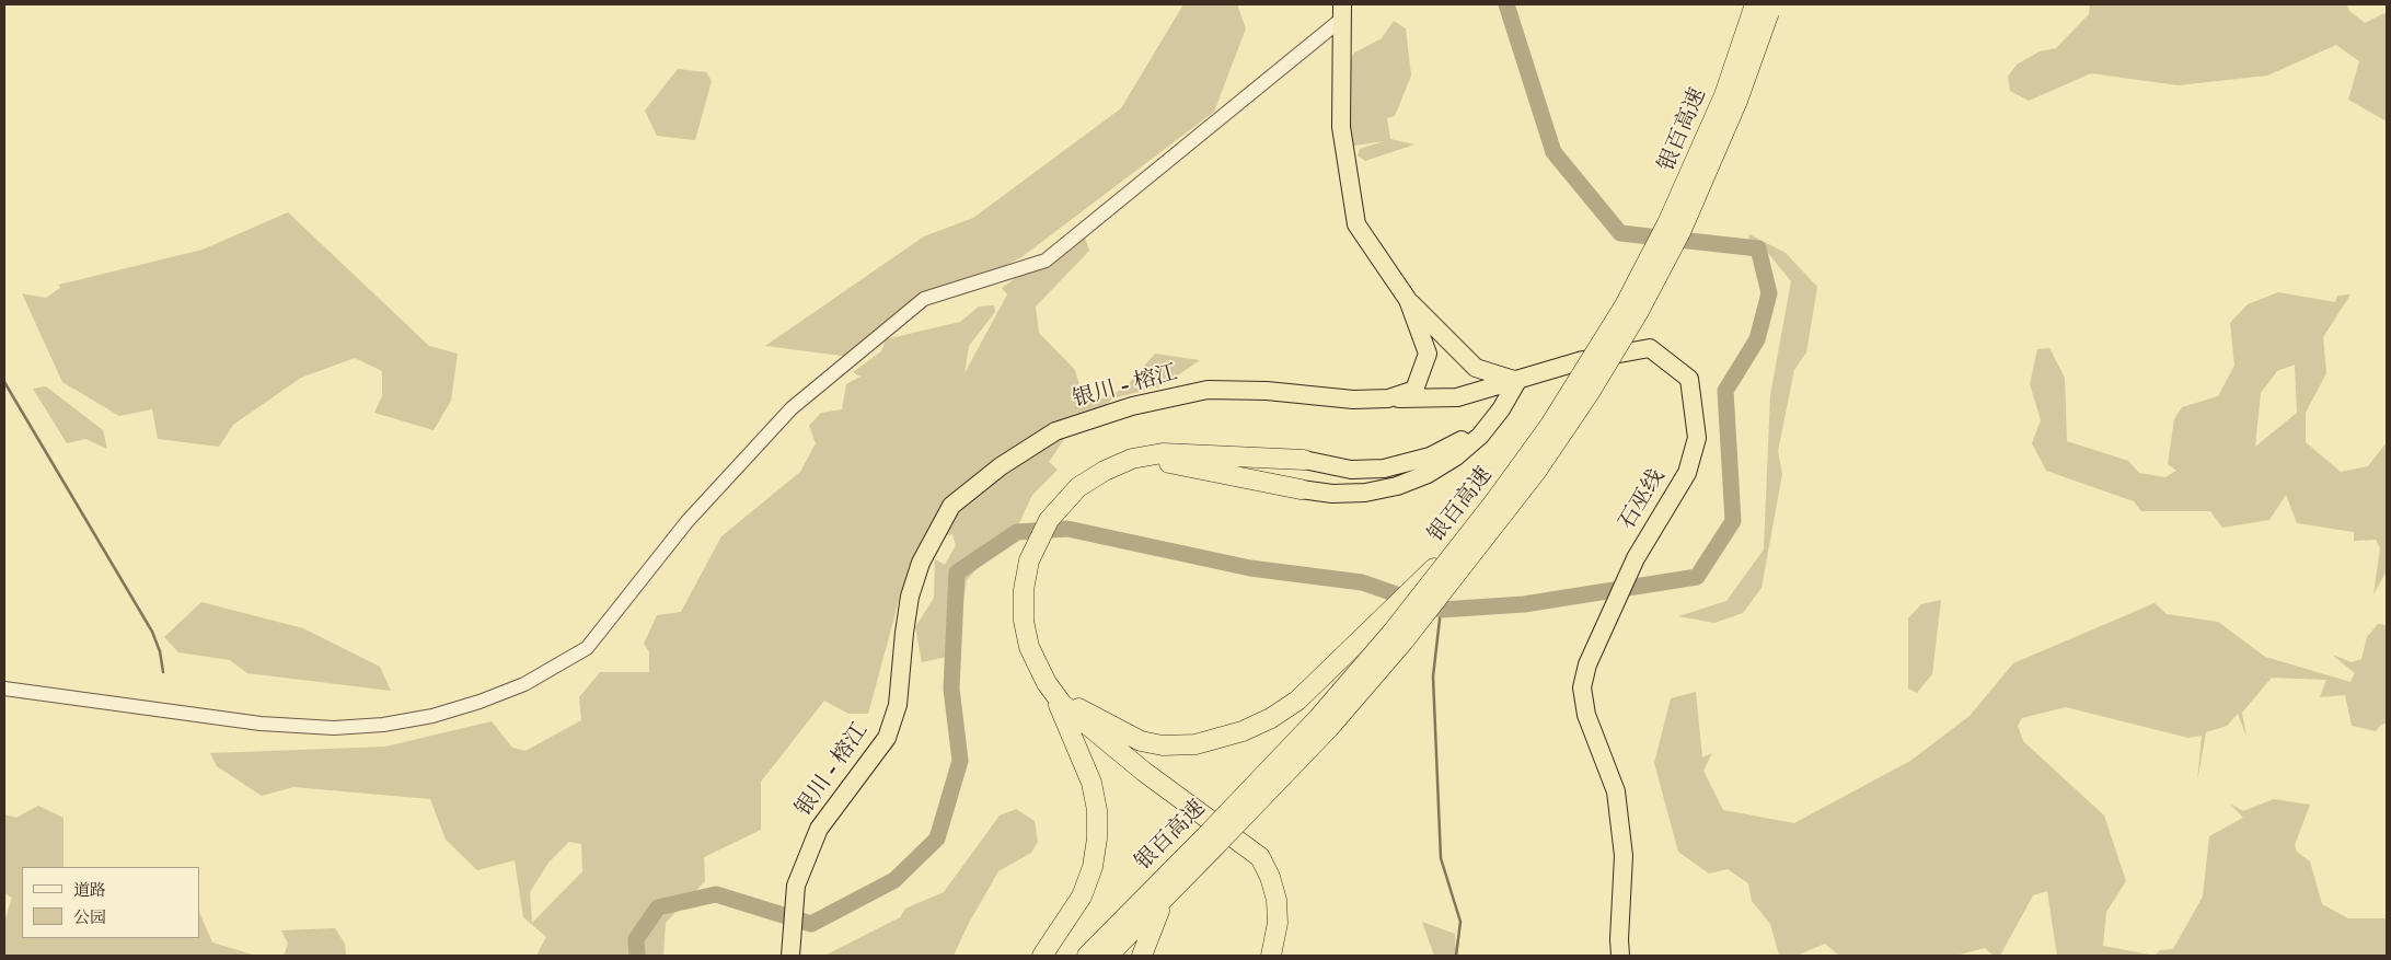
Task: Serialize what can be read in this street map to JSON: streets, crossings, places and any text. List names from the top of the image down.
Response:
{
  "streets": {
    "highway": ["银百高速", "银川 - 榕江", "石巫线"]
  },
  "legend": ["道路", "公园"]
}
